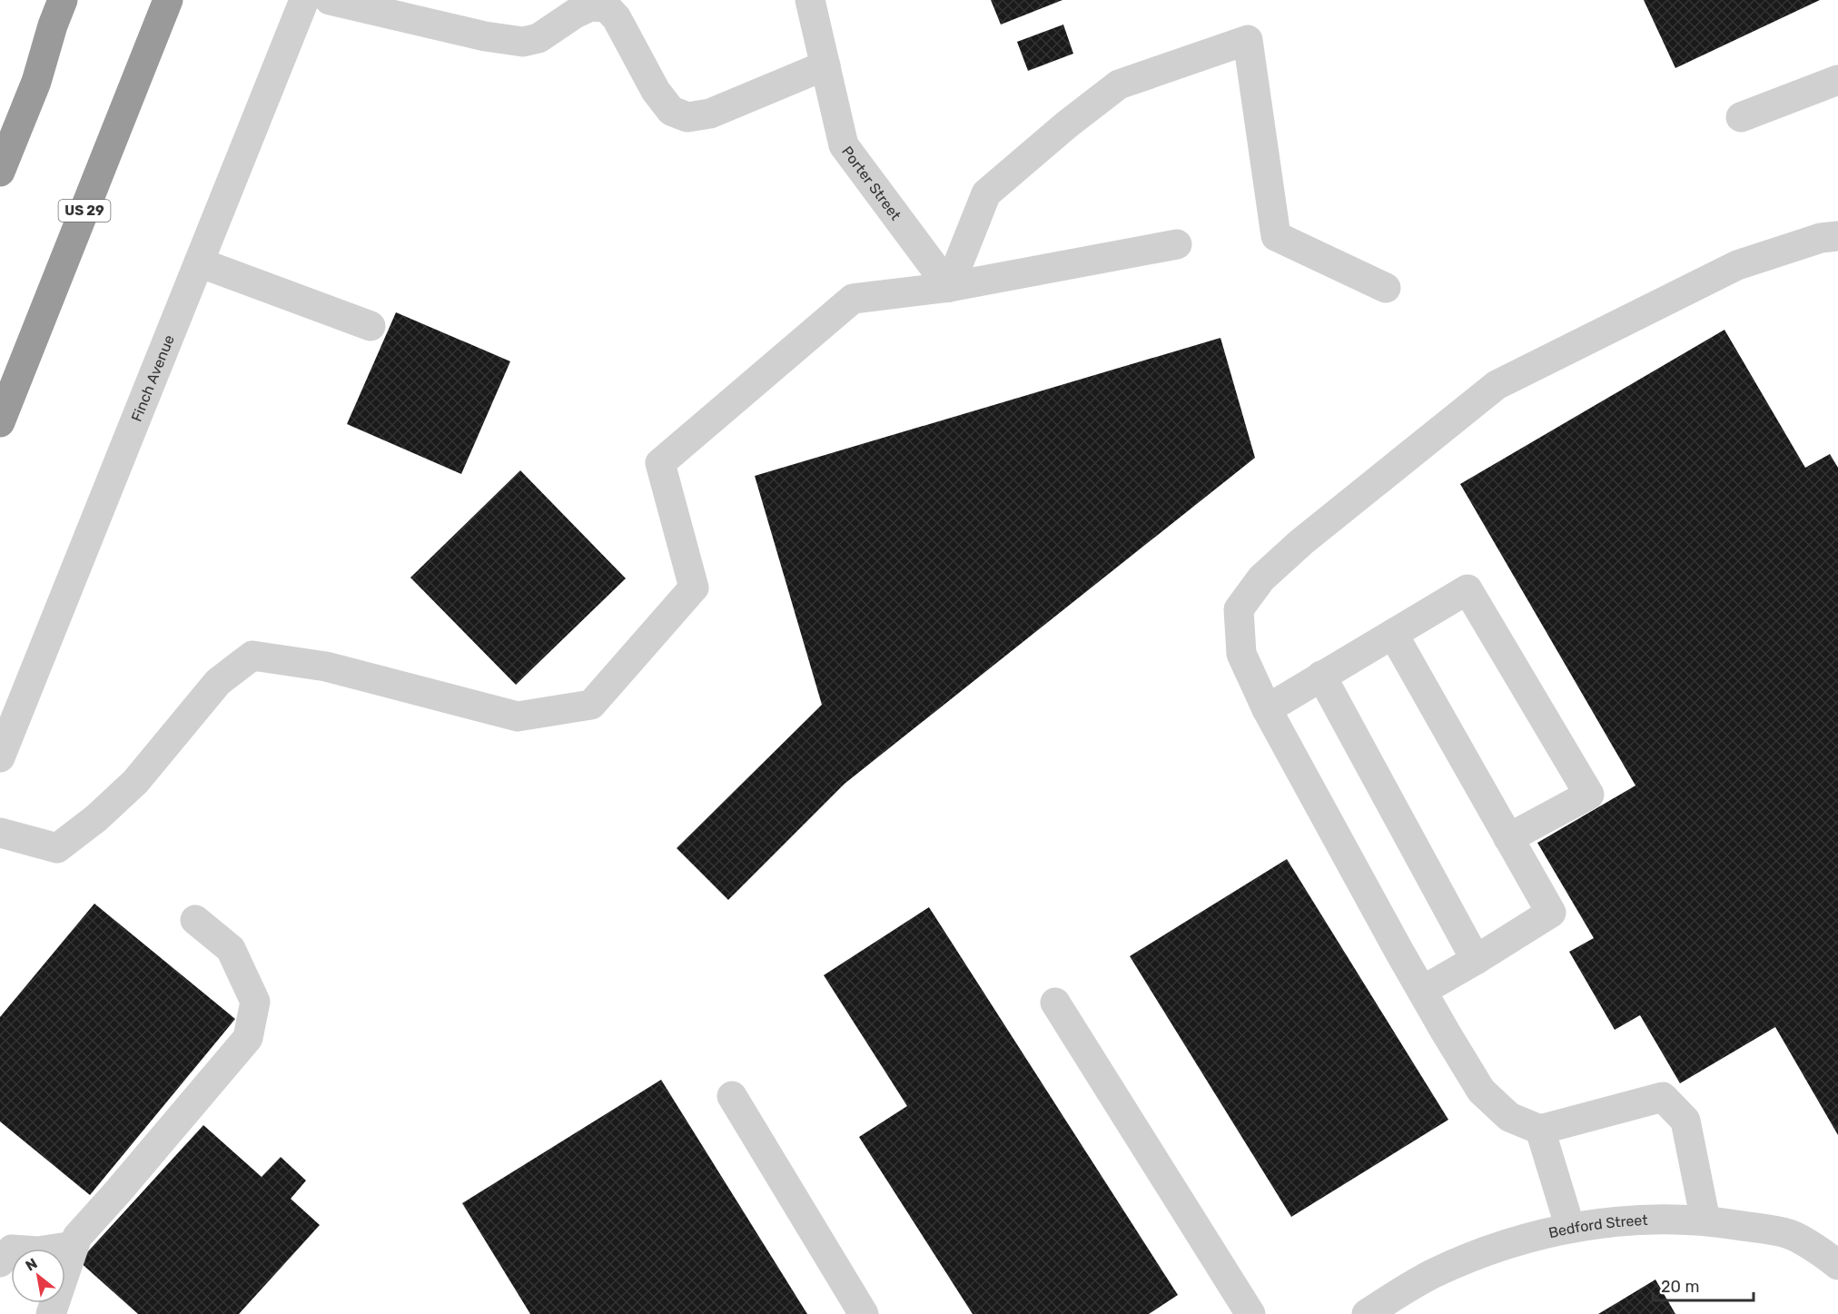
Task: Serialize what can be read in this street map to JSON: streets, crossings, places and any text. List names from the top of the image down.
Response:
{
  "streets": {
    "highway": ["US 29"],
    "street": ["Porter Street", "Finch Avenue", "Bedford Street"]
  },
  "scale_bar": "20 m",
  "north": "top left"
}
